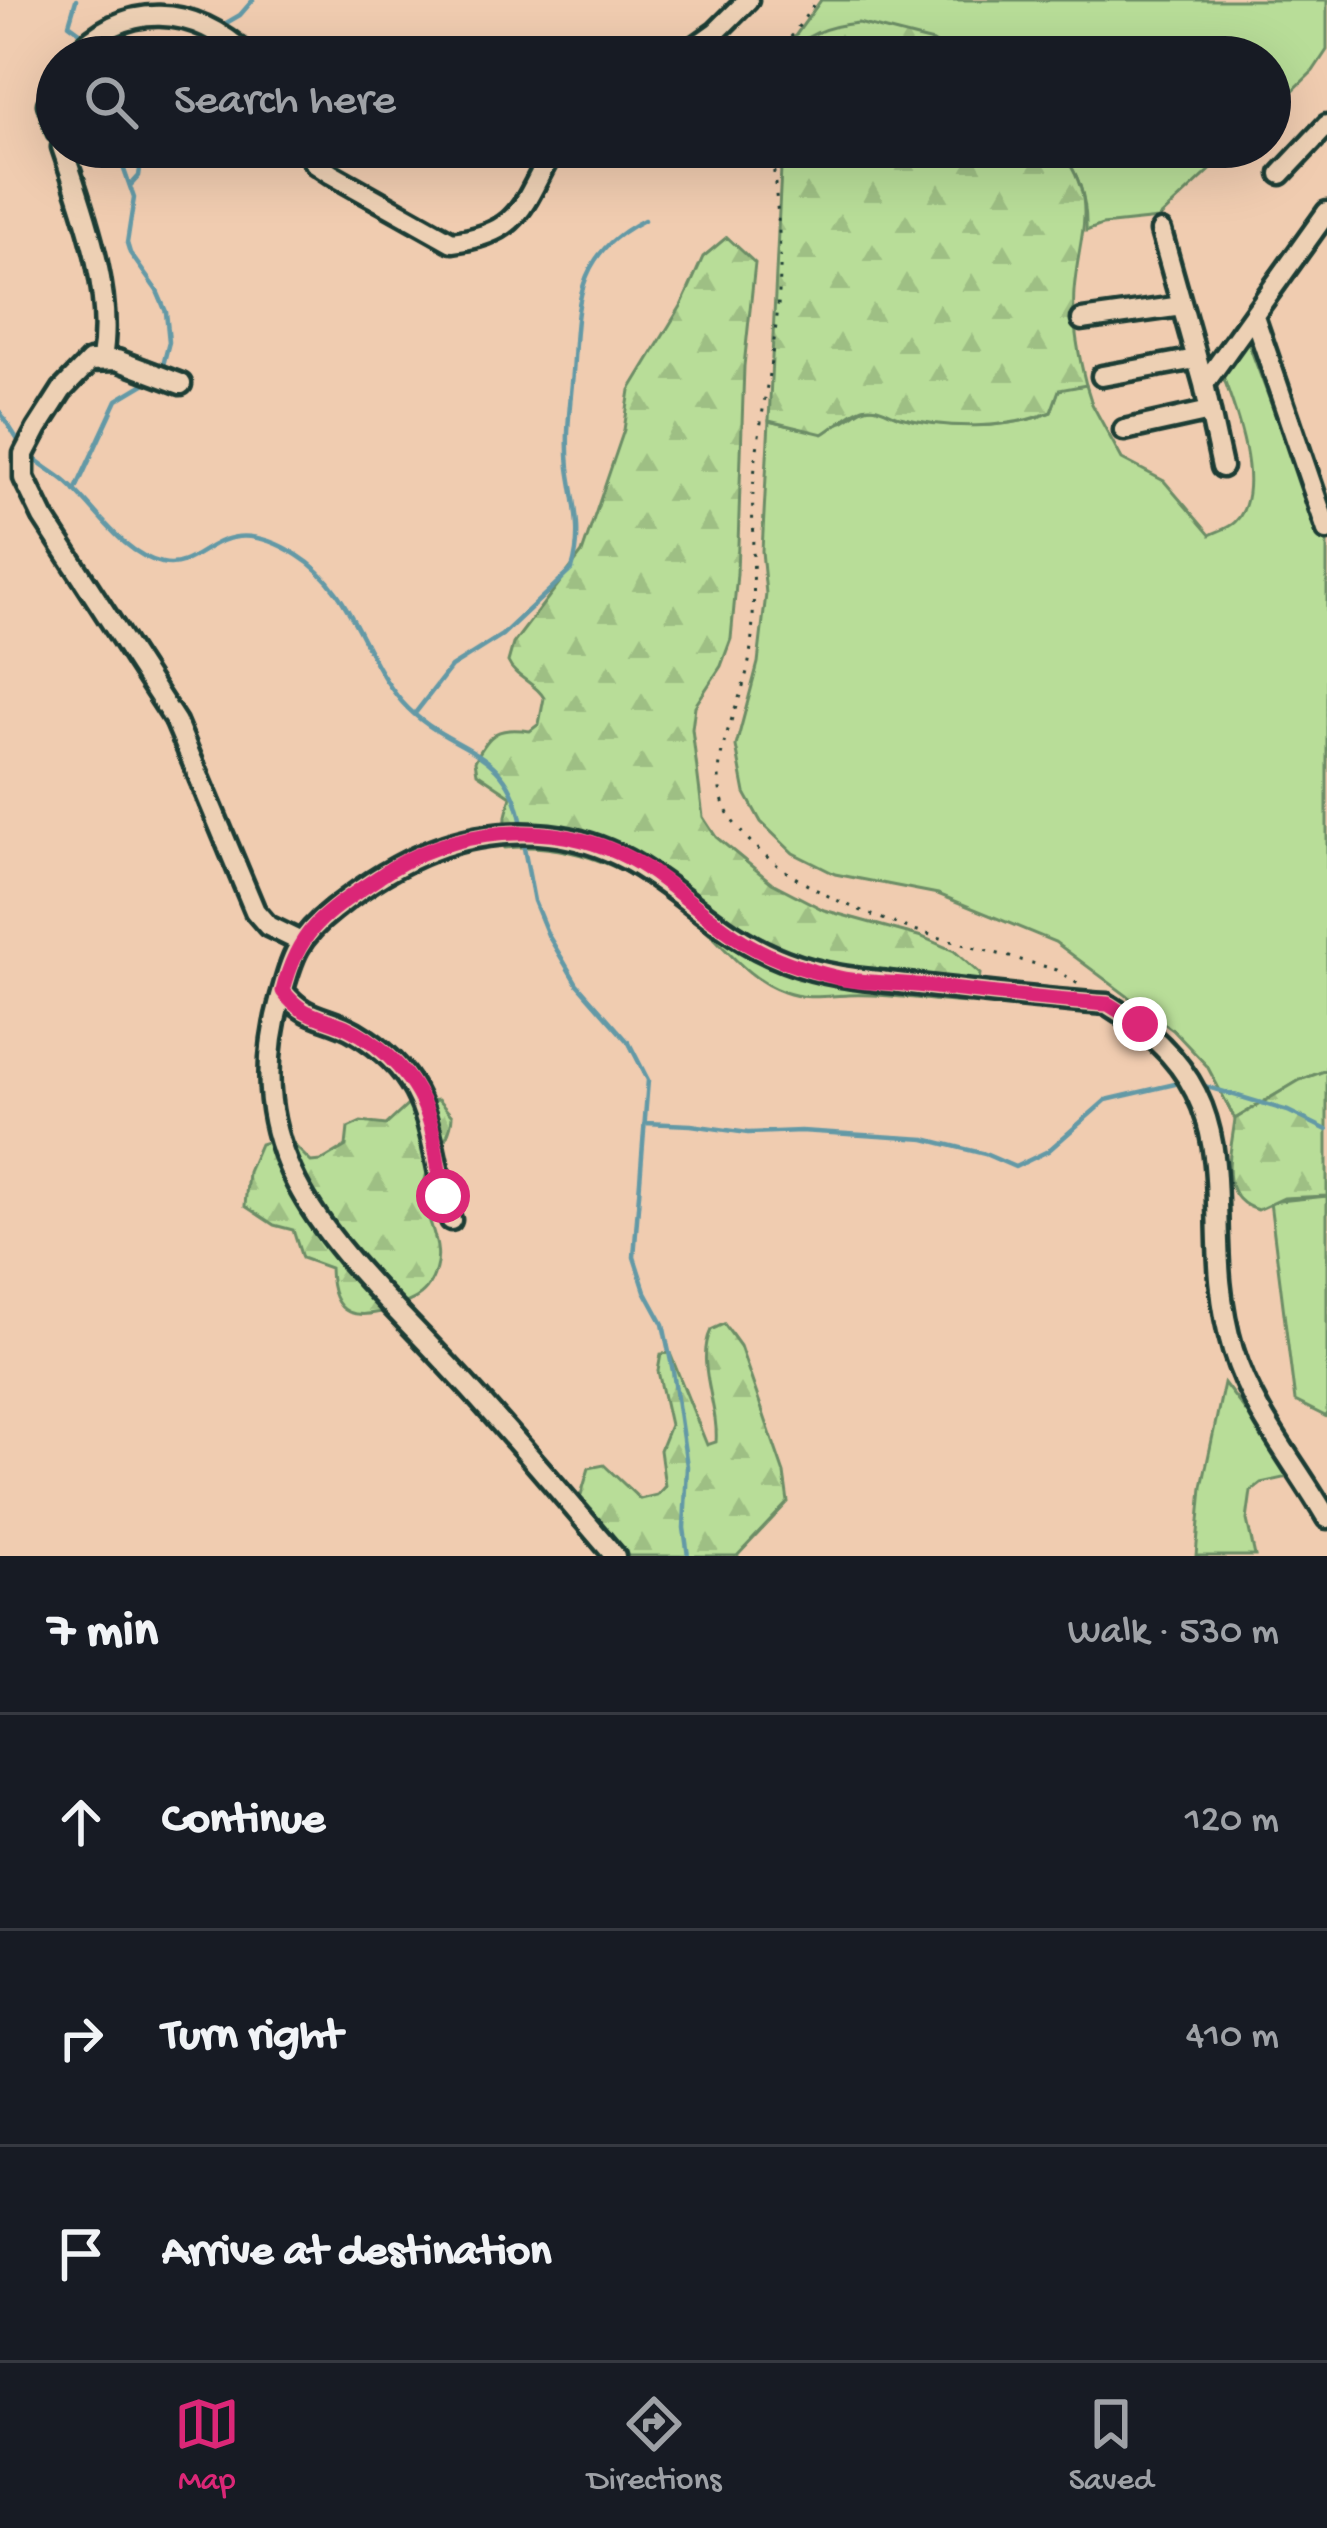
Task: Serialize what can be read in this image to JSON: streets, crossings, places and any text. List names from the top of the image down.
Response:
{
  "page": {
    "search": "Search here",
    "heading": ["7 min", "Walk · 530 m"],
    "list": [
      ["Continue", "120 m"],
      ["Turn right", "410 m"],
      "Arrive at destination"
    ],
    "nav": ["Map", "Directions", "Saved"]
  }
}
